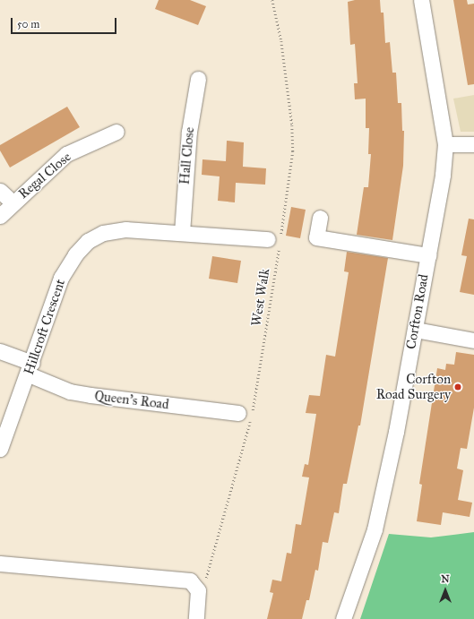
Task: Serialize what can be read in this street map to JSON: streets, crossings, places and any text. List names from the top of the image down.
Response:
{
  "streets": {
    "street": [
      "Hall Close",
      "Regal Close",
      "Corfton Road",
      "Hillcroft Crescent",
      "Queen's Road"
    ],
    "path": ["West Walk"]
  },
  "crossings": [
    ["Hall Close", "Hillcroft Crescent"],
    ["West Walk", "Hillcroft Crescent"],
    ["Hillcroft Crescent", "Queen's Road"]
  ],
  "places": ["Corfton Road Surgery"],
  "scale_bar": "50 m",
  "north": "top"
}
